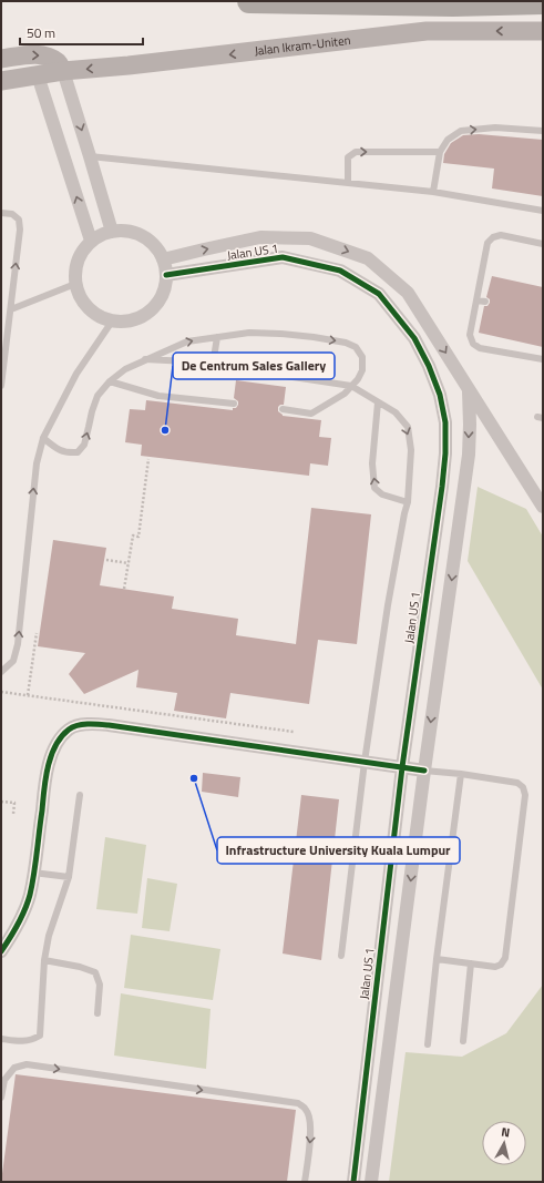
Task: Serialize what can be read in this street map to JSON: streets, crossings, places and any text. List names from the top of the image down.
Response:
{
  "streets": {
    "main road": ["Jalan Ikram-Uniten"],
    "street": ["Jalan US 1"]
  },
  "one_way": ["Jalan Ikram-Uniten"],
  "places": ["De Centrum Sales Gallery", "Infrastructure University Kuala Lumpur"],
  "scale_bar": "50 m",
  "north": "top"
}
